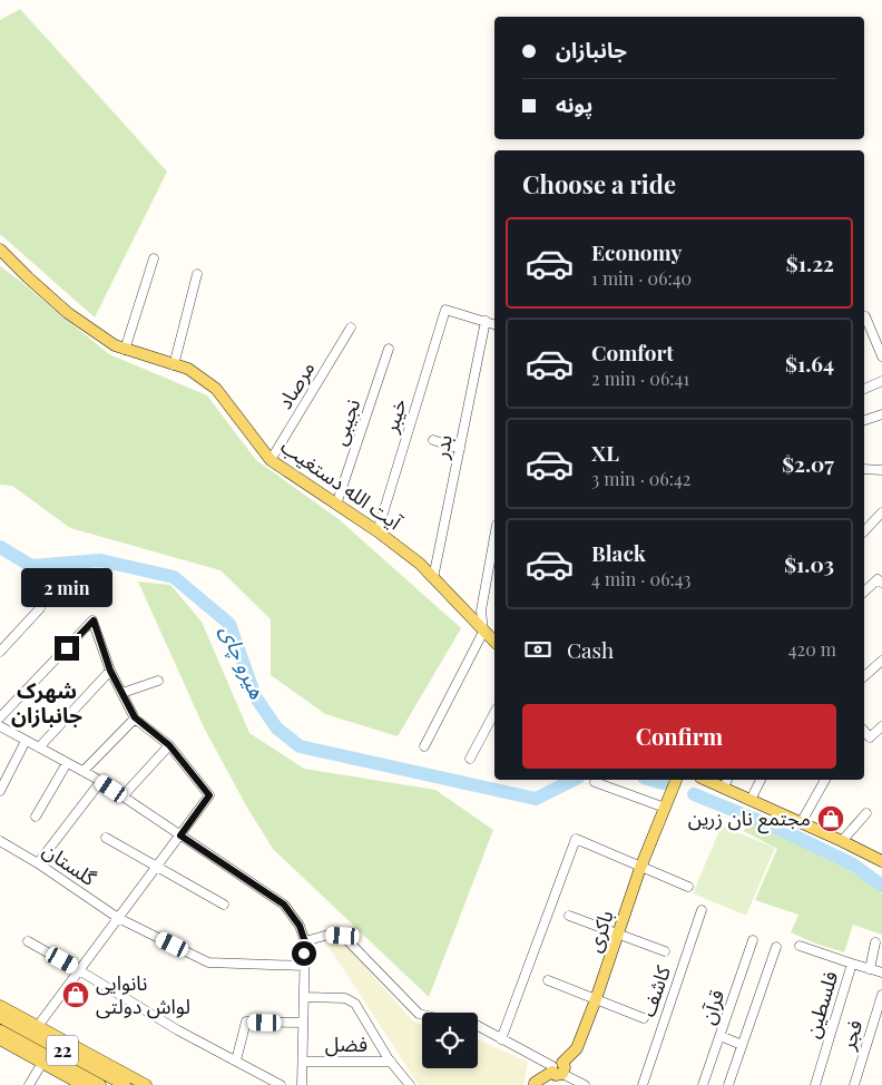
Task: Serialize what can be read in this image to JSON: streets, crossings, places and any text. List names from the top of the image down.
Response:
{
  "streets": {
    "main road": ["آیت الله دستغیب", "باکری", "22"],
    "street": [
      "مرصاد",
      "خیبر",
      "نجیبی",
      "بدر",
      "گلستان",
      "کاشف",
      "فلسطین",
      "قرآن",
      "فجر",
      "فضل"
    ]
  },
  "crossings": [
    ["مرصاد", "آیت الله دستغیب"],
    ["خیبر", "بدر"],
    ["خیبر", "آیت الله دستغیب"],
    ["نجیبی", "آیت الله دستغیب"],
    ["بدر", "آیت الله دستغیب"]
  ],
  "districts": ["شهرک جانبازان"],
  "water": ["هیرو چای"],
  "places": {
    "shop": ["مجتمع نان زرین", "نانوایی لواش دولتی"]
  },
  "page": {
    "banner": ["جانبازان", "پونه"],
    "heading": "Choose a ride",
    "list": [
      {
        "name": "Economy",
        "note": "1 min · 06:40",
        "value": "$1.22"
      },
      {
        "name": "Comfort",
        "note": "2 min · 06:41",
        "value": "$1.64"
      },
      {
        "name": "XL",
        "note": "3 min · 06:42",
        "value": "$2.07"
      },
      {
        "name": "Black",
        "note": "4 min · 06:43",
        "value": "$1.03"
      }
    ],
    "bubble": "2 min",
    "pay": ["Cash", "420 m"],
    "buttons": "Confirm"
  }
}
